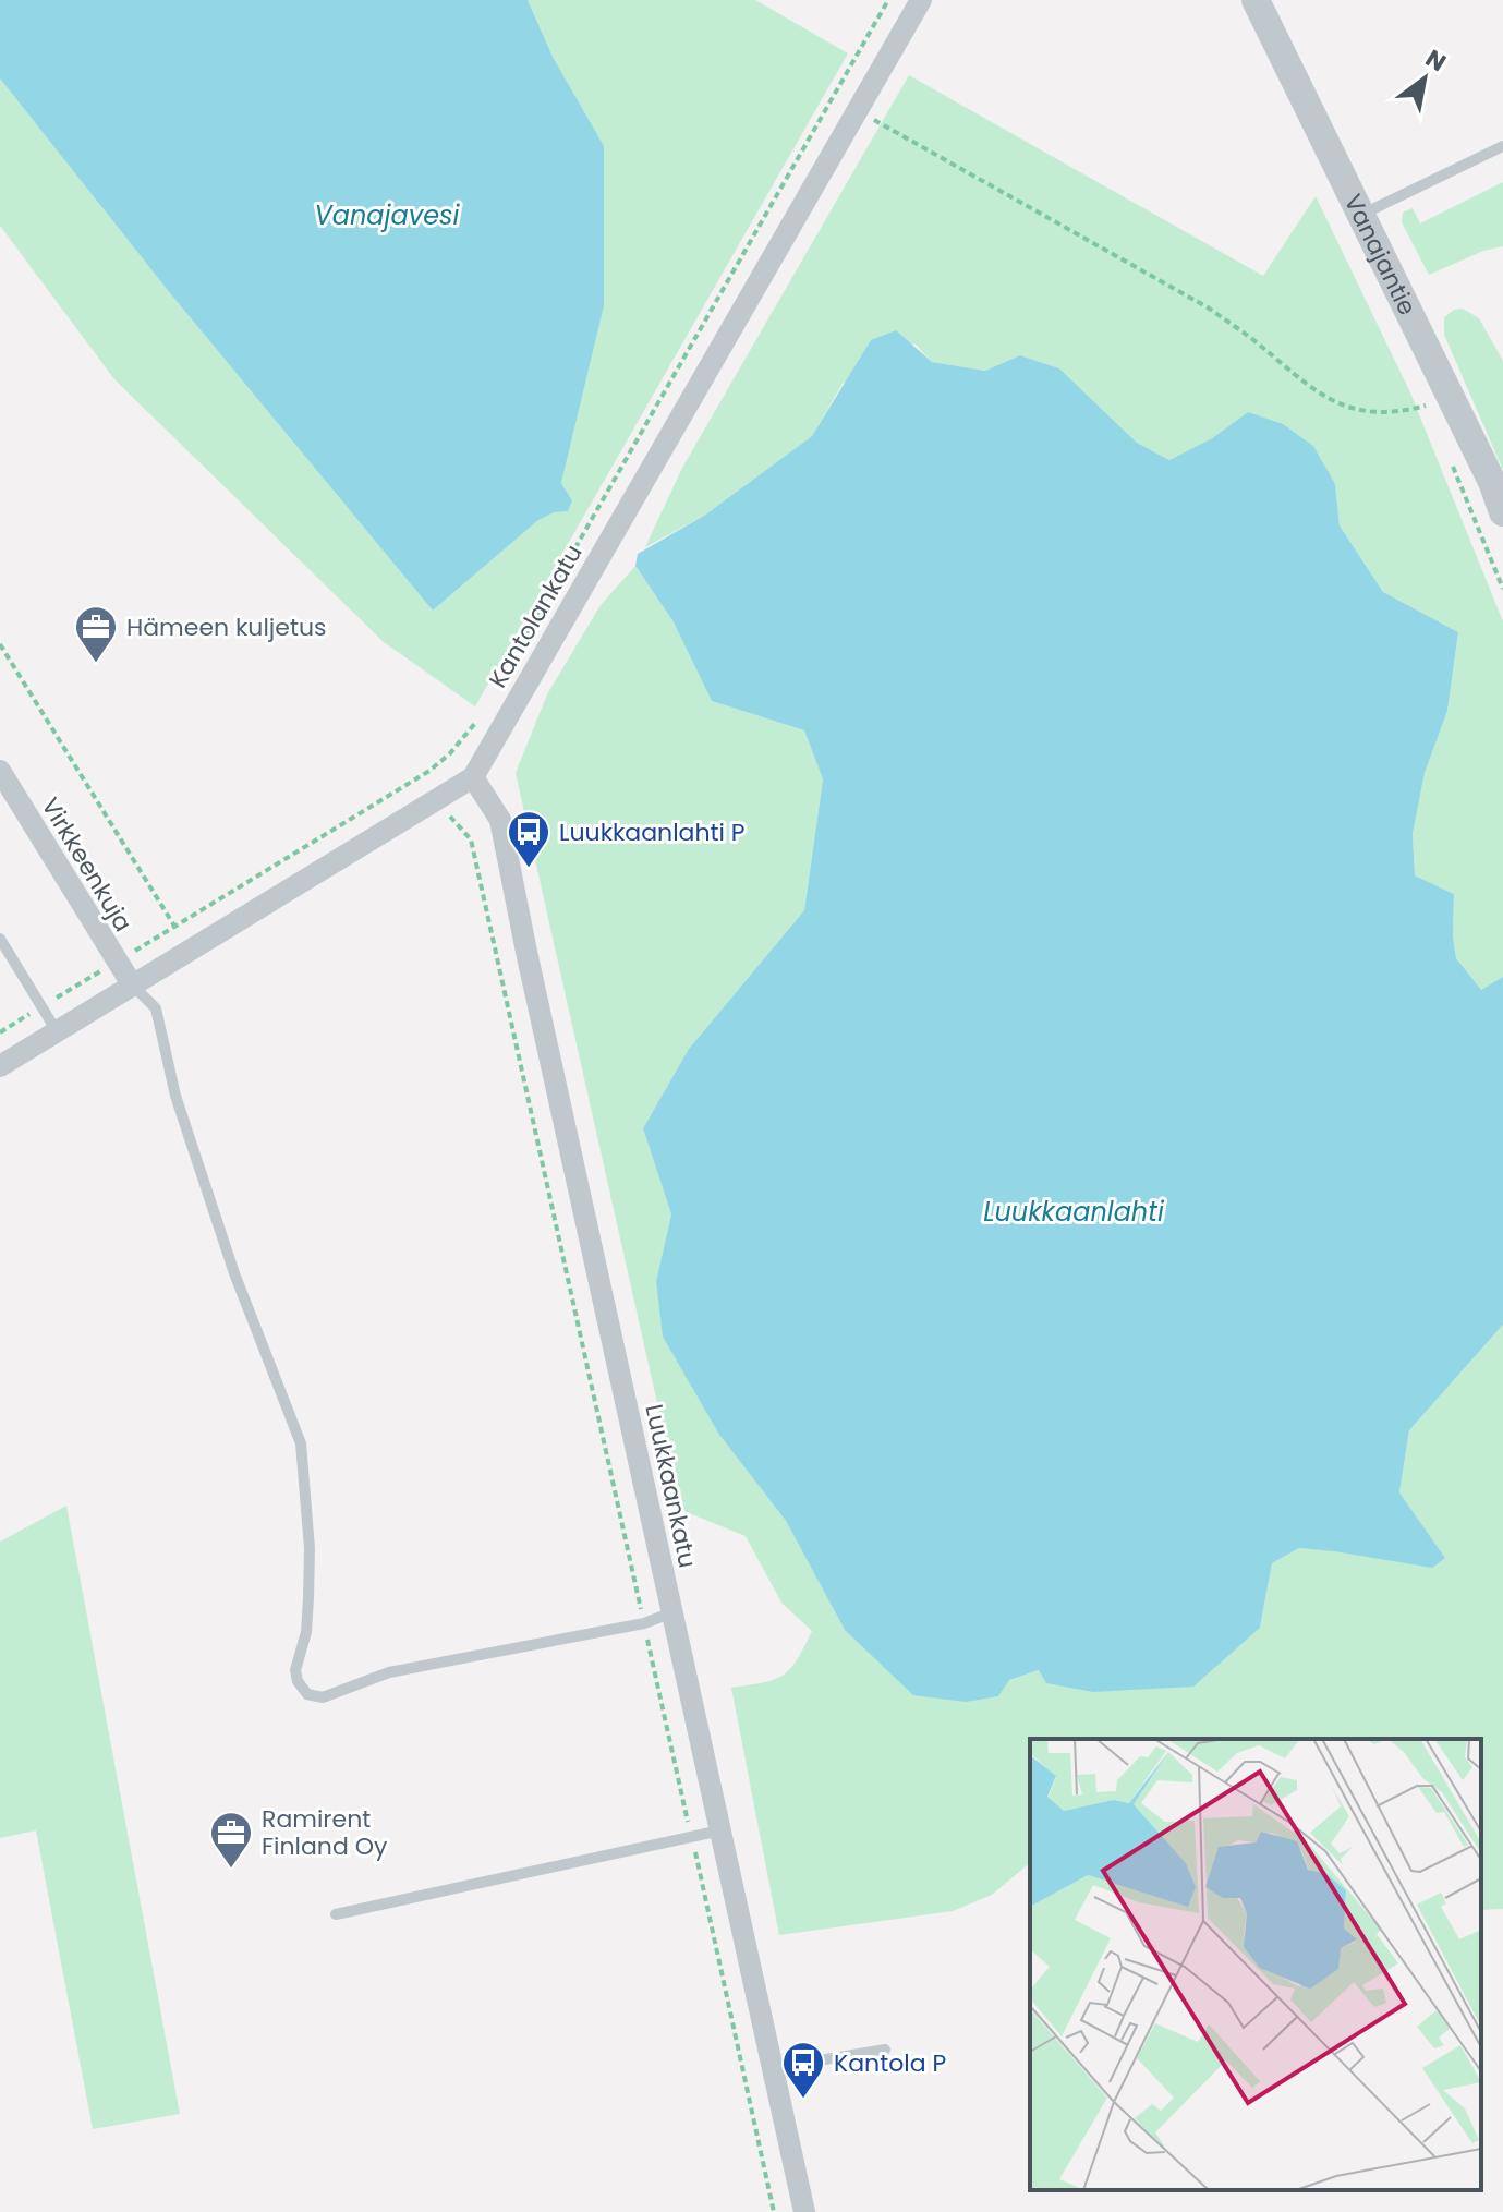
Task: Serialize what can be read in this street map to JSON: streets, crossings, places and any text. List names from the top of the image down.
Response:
{
  "streets": {
    "street": [
      "Vanajantie",
      "Kantolankatu",
      "Virkkeenkuja",
      "Luukkaankatu"
    ]
  },
  "crossings": [
    ["Kantolankatu", "Virkkeenkuja"],
    ["Kantolankatu", "Luukkaankatu"]
  ],
  "water": ["Vanajavesi", "Luukkaanlahti"],
  "places": {
    "office": ["Hämeen kuljetus", "Ramirent Finland Oy"],
    "bus stop": ["Luukkaanlahti P", "Kantola P"]
  },
  "north": "top right"
}
